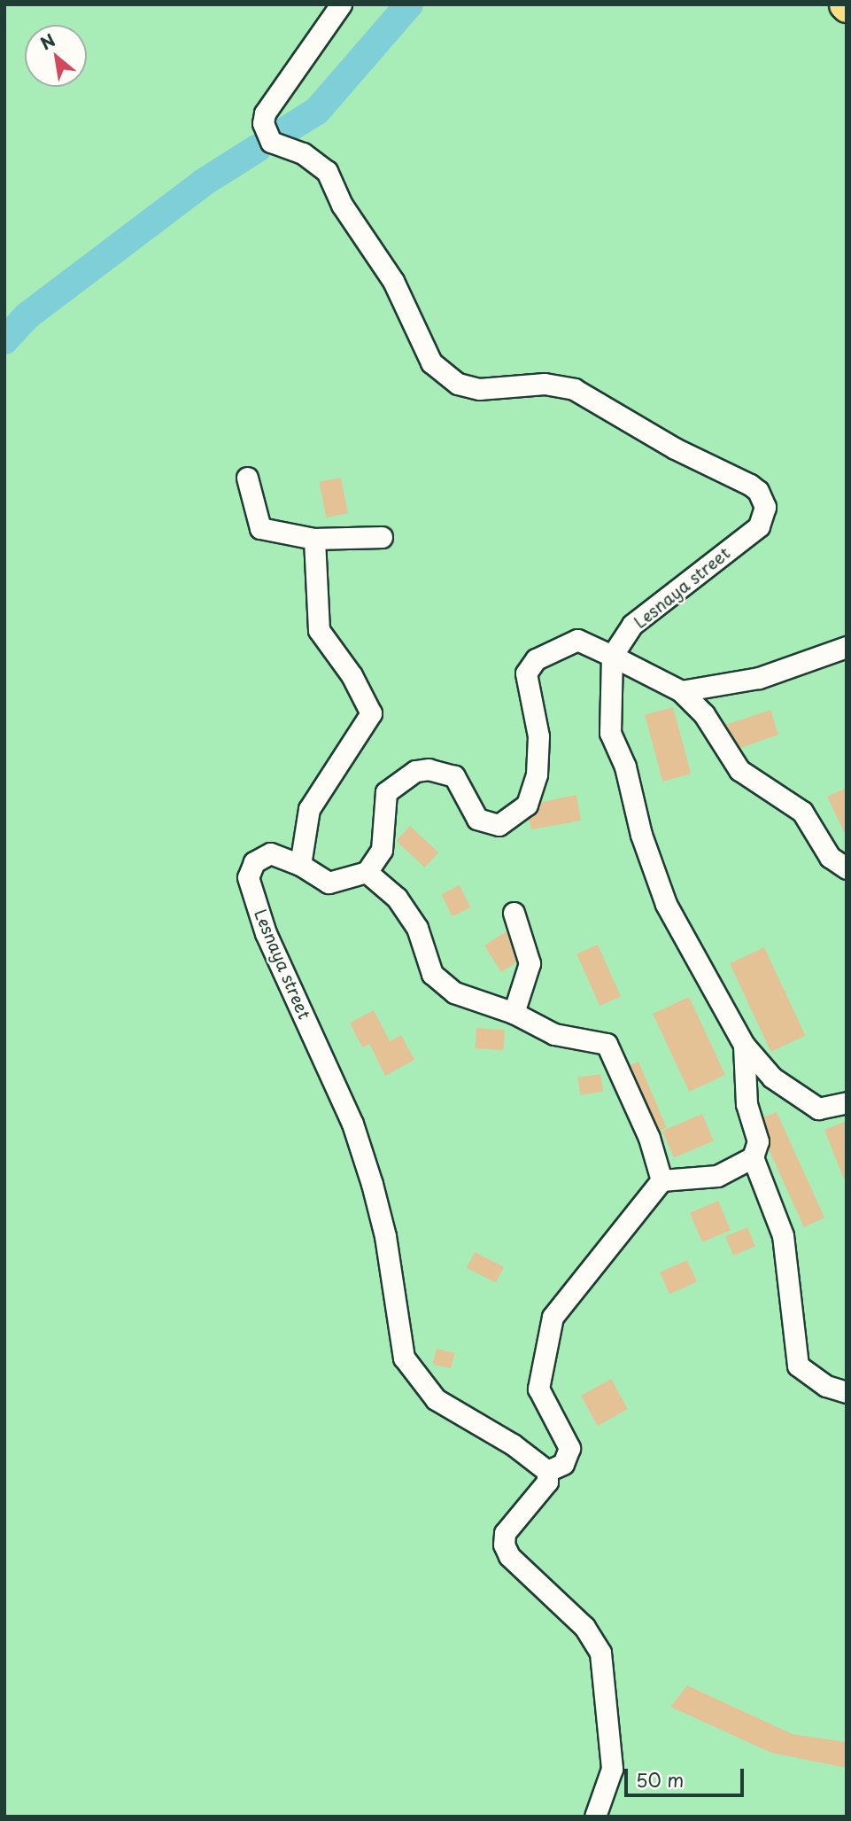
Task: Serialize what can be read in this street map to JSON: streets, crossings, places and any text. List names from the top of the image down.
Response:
{
  "streets": {
    "street": ["Lesnaya street"]
  },
  "scale_bar": "50 m",
  "north": "top left"
}
